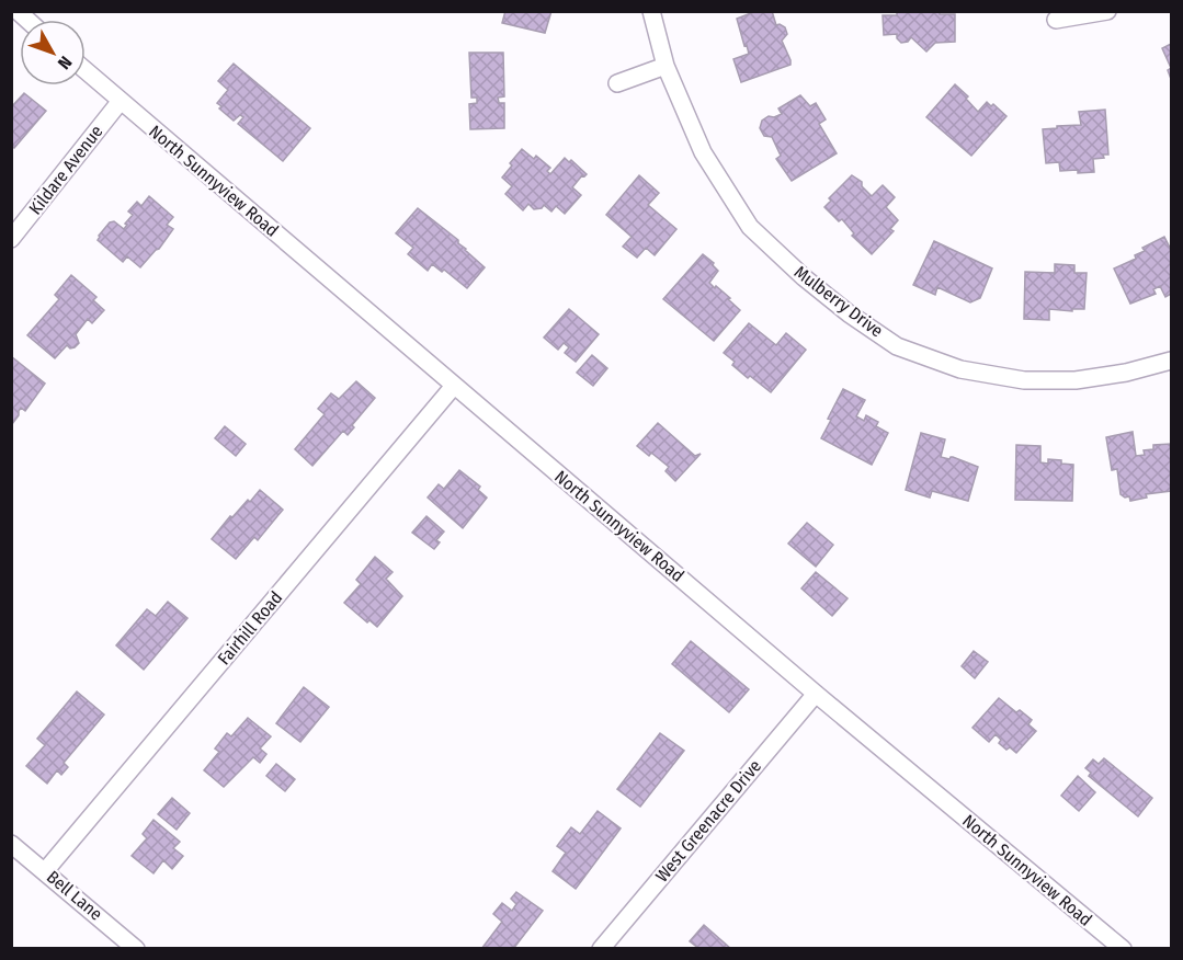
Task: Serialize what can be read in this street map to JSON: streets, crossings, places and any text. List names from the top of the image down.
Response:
{
  "streets": {
    "street": [
      "Kildare Avenue",
      "North Sunnyview Road",
      "Mulberry Drive",
      "Fairhill Road",
      "West Greenacre Drive",
      "Bell Lane"
    ]
  },
  "crossings": [
    ["Kildare Avenue", "North Sunnyview Road"],
    ["North Sunnyview Road", "Fairhill Road"],
    ["North Sunnyview Road", "West Greenacre Drive"],
    ["Fairhill Road", "Bell Lane"]
  ],
  "north": "bottom right"
}
